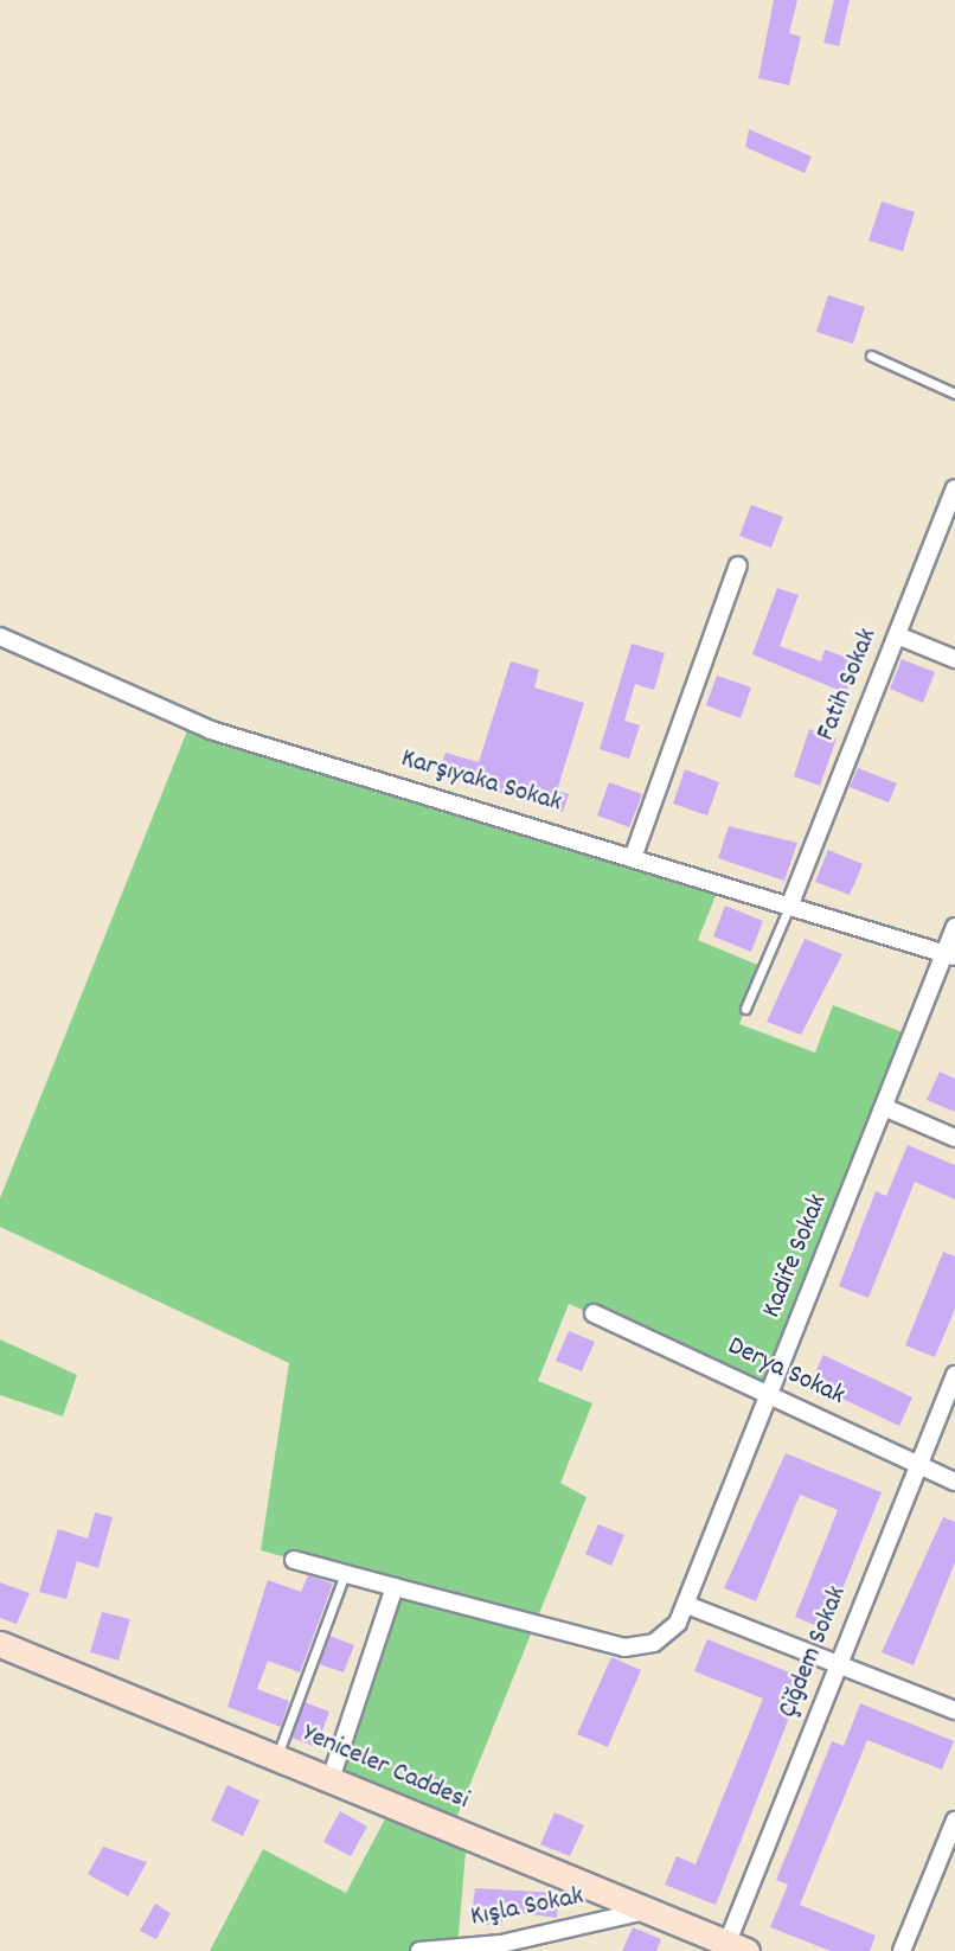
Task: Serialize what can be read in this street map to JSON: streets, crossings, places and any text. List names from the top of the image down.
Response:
{
  "streets": {
    "street": [
      "Fatih Sokak",
      "Karşıyaka Sokak",
      "Kadife Sokak",
      "Derya Sokak",
      "Çiğdem Sokak",
      "Yeniceler Caddesi",
      "Kışla Sokak"
    ]
  },
  "crossings": [
    ["Fatih Sokak", "Karşıyaka Sokak"],
    ["Karşıyaka Sokak", "Kadife Sokak"],
    ["Kadife Sokak", "Derya Sokak"],
    ["Derya Sokak", "Çiğdem Sokak"],
    ["Çiğdem Sokak", "Yeniceler Caddesi"],
    ["Yeniceler Caddesi", "Kışla Sokak"]
  ]
}
